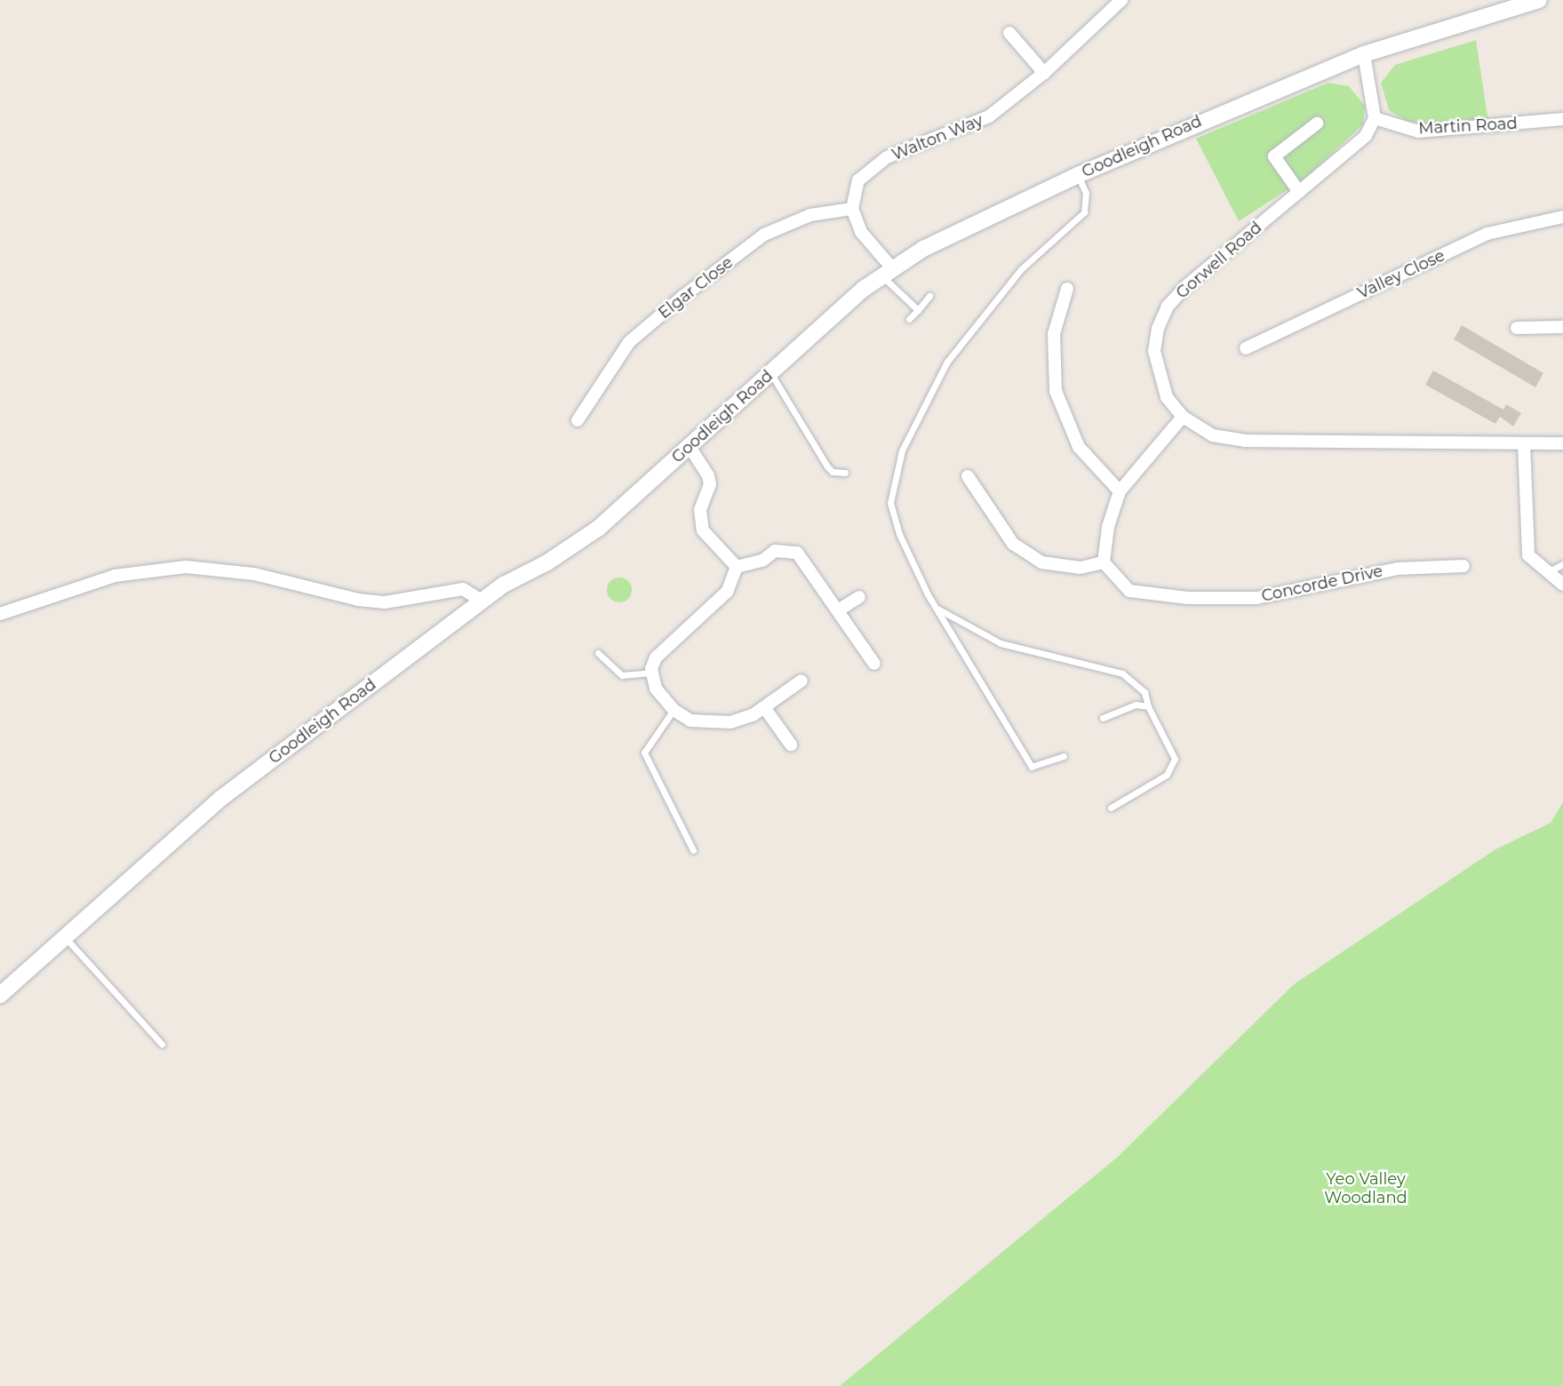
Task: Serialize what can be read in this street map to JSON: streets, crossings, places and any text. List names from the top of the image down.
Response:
{
  "streets": {
    "street": [
      "Martin Road",
      "Walton Way",
      "Goodleigh Road",
      "Gorwell Road",
      "Valley Close",
      "Elgar Close",
      "Concorde Drive"
    ]
  },
  "crossings": [
    ["Martin Road", "Gorwell Road"],
    ["Walton Way", "Elgar Close"]
  ],
  "parks": ["Yeo Valley Woodland"]
}
